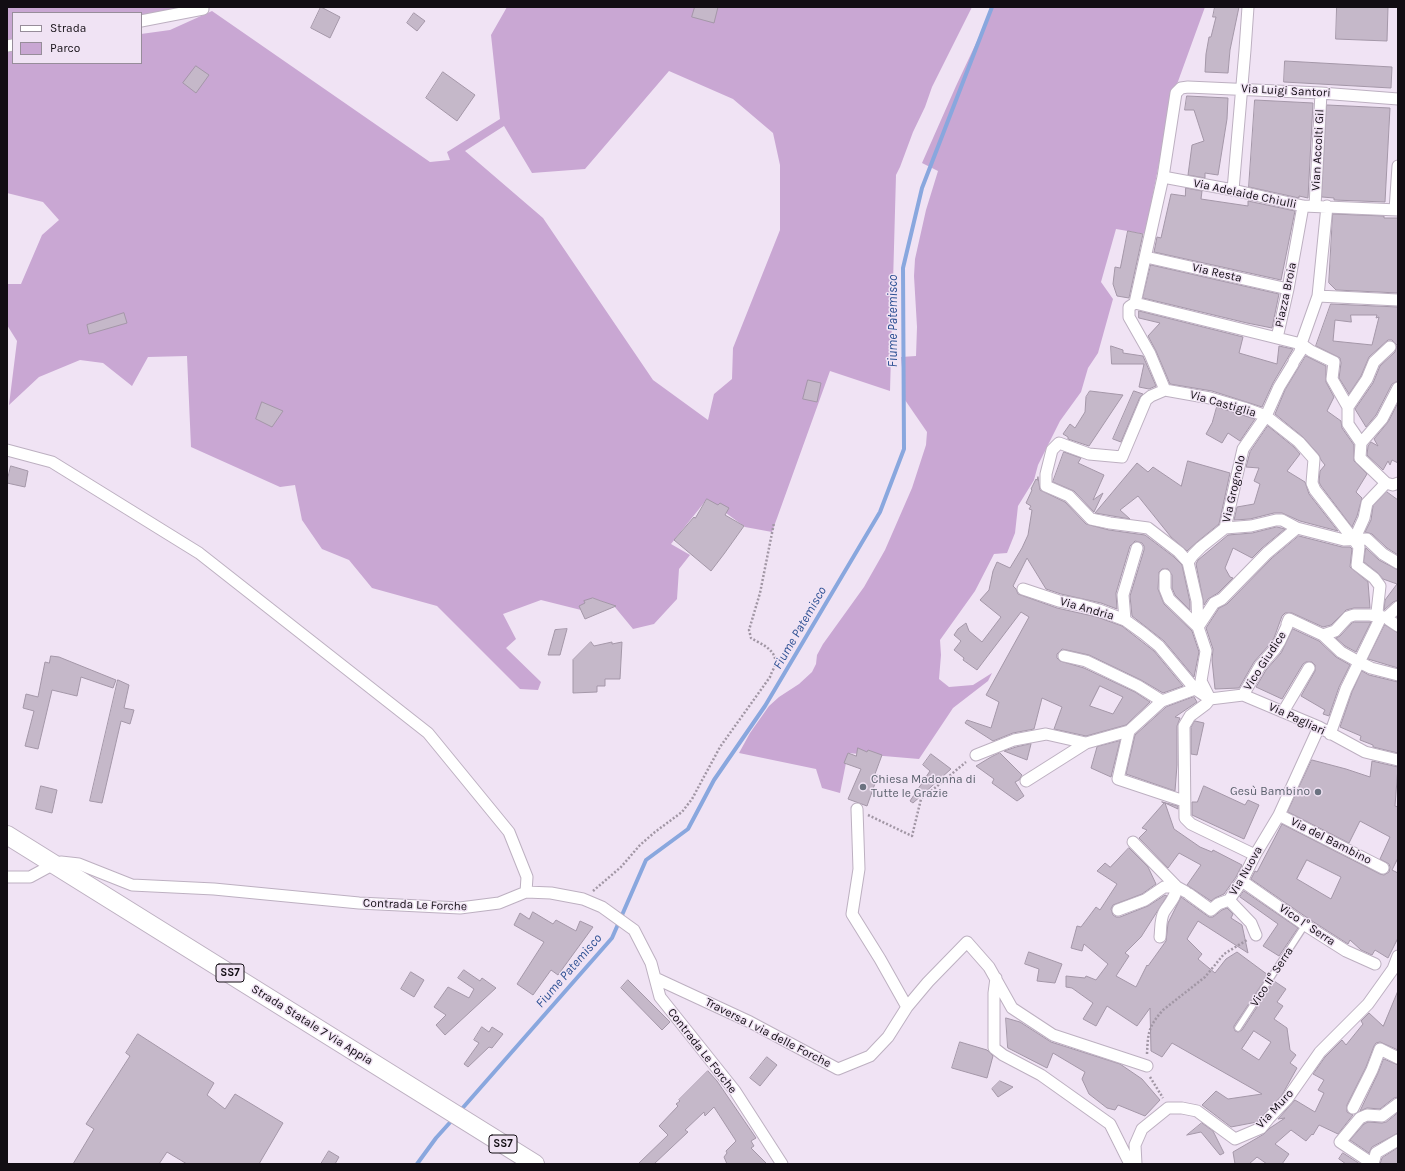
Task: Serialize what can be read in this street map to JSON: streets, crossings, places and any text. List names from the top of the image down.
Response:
{
  "streets": {
    "main road": ["SS7", "Strada Statale 7 Via Appia"],
    "street": [
      "Via Luigi Santori",
      "Vian Accolti Gil",
      "Via Adelaide Chiulli",
      "Via Resta",
      "Piazza Broia",
      "Via Castiglia",
      "Via Grognolo",
      "Via Andria",
      "Vico Giudice",
      "Via Pagliari",
      "Via del Bambino",
      "Via Nuova",
      "Contrada Le Forche",
      "Vico I° Serra",
      "Traversa I via delle Forche",
      "Via Muro"
    ],
    "lane": ["Vico II° Serra"]
  },
  "crossings": [
    ["Via Luigi Santori", "Vian Accolti Gil"],
    ["Via Luigi Santori", "Via Adelaide Chiulli"],
    ["Vian Accolti Gil", "Via Adelaide Chiulli"],
    ["Vian Accolti Gil", "Piazza Broia"],
    ["Via Adelaide Chiulli", "Piazza Broia"],
    ["Via Resta", "Piazza Broia"],
    ["Piazza Broia", "Via Grognolo"],
    ["Via Castiglia", "Via Grognolo"],
    ["Vico Giudice", "Via Pagliari"],
    ["Via Pagliari", "Via Nuova"],
    ["Via del Bambino", "Via Nuova"],
    ["Via Nuova", "Vico I° Serra"],
    ["Contrada Le Forche", "Strada Statale 7 Via Appia"],
    ["Contrada Le Forche", "Traversa I via delle Forche"],
    ["Vico I° Serra", "Vico II° Serra"]
  ],
  "water": ["Fiume Patemisco"],
  "places": ["Chiesa Madonna di Tutte le Grazie", "Gesù Bambino"],
  "legend": ["Strada", "Parco"]
}
